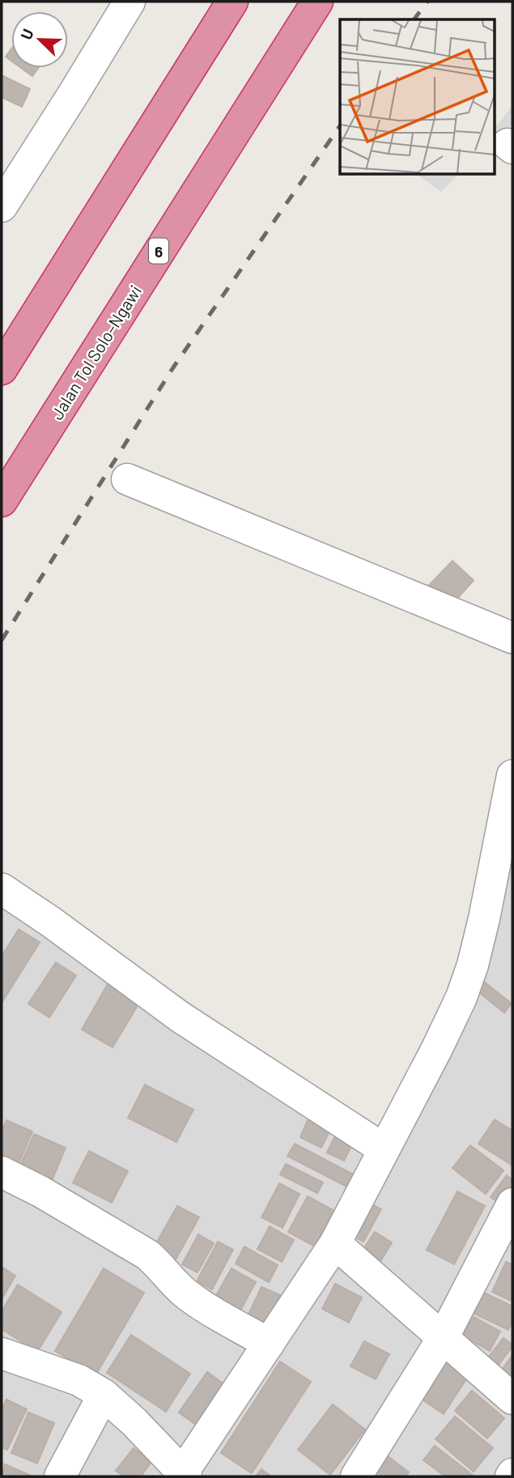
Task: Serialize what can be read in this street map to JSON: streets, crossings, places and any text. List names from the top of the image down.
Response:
{
  "streets": {
    "highway": ["6", "Jalan Tol Solo–Ngawi"]
  },
  "north": "top left"
}
